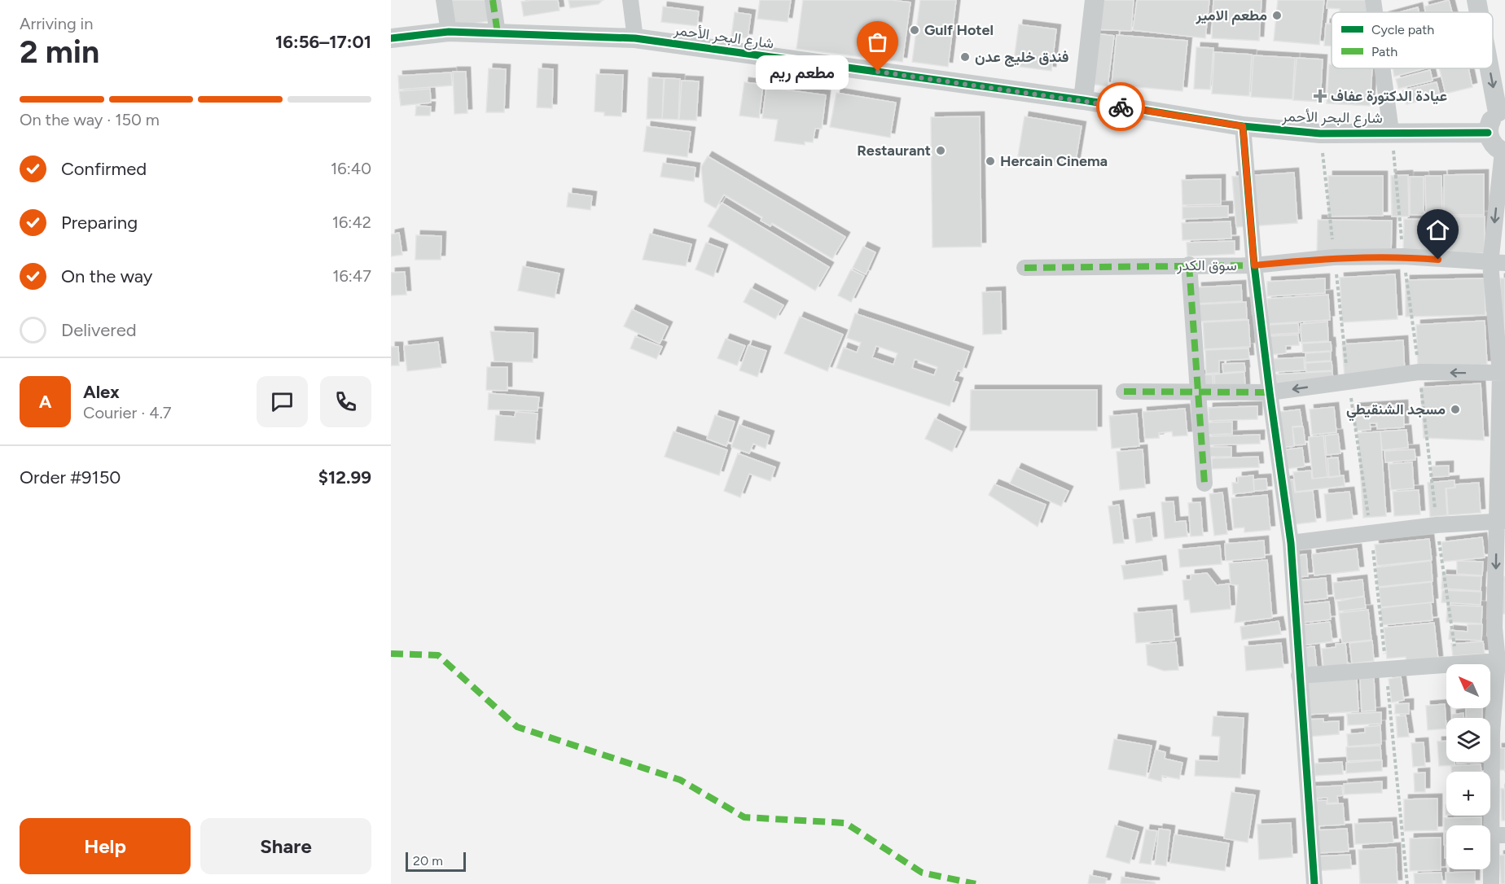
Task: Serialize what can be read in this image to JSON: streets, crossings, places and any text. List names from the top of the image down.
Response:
{
  "streets": {
    "street": ["شارع البحر الأحمر", "سوق الكدر"]
  },
  "places": {
    "other": [
      "مطعم الامير",
      "Gulf Hotel",
      "فندق خليج عدن",
      "مطعم ريم",
      "Restaurant",
      "Hercain Cinema",
      "مسجد الشنقيطي"
    ],
    "health": ["عيادة الدكتورة عفاف"]
  },
  "legend": ["Cycle path", "Path"],
  "scale_bar": "20 m",
  "north": "top left",
  "page": {
    "heading": ["2 min", "Arriving in", "16:56–17:01"],
    "panel": [
      "Alex",
      "Courier · 4.7",
      "Order #9150",
      "$12.99"
    ],
    "bubble": "مطعم ريم",
    "bar": "On the way · 150 m",
    "list": [
      ["Confirmed", "16:40"],
      ["Preparing", "16:42"],
      ["On the way", "16:47"],
      "Delivered"
    ],
    "round": "A",
    "map_buttons": ["+", "−"],
    "buttons": ["Help", "Share"],
    "scale": "20 m"
  }
}
